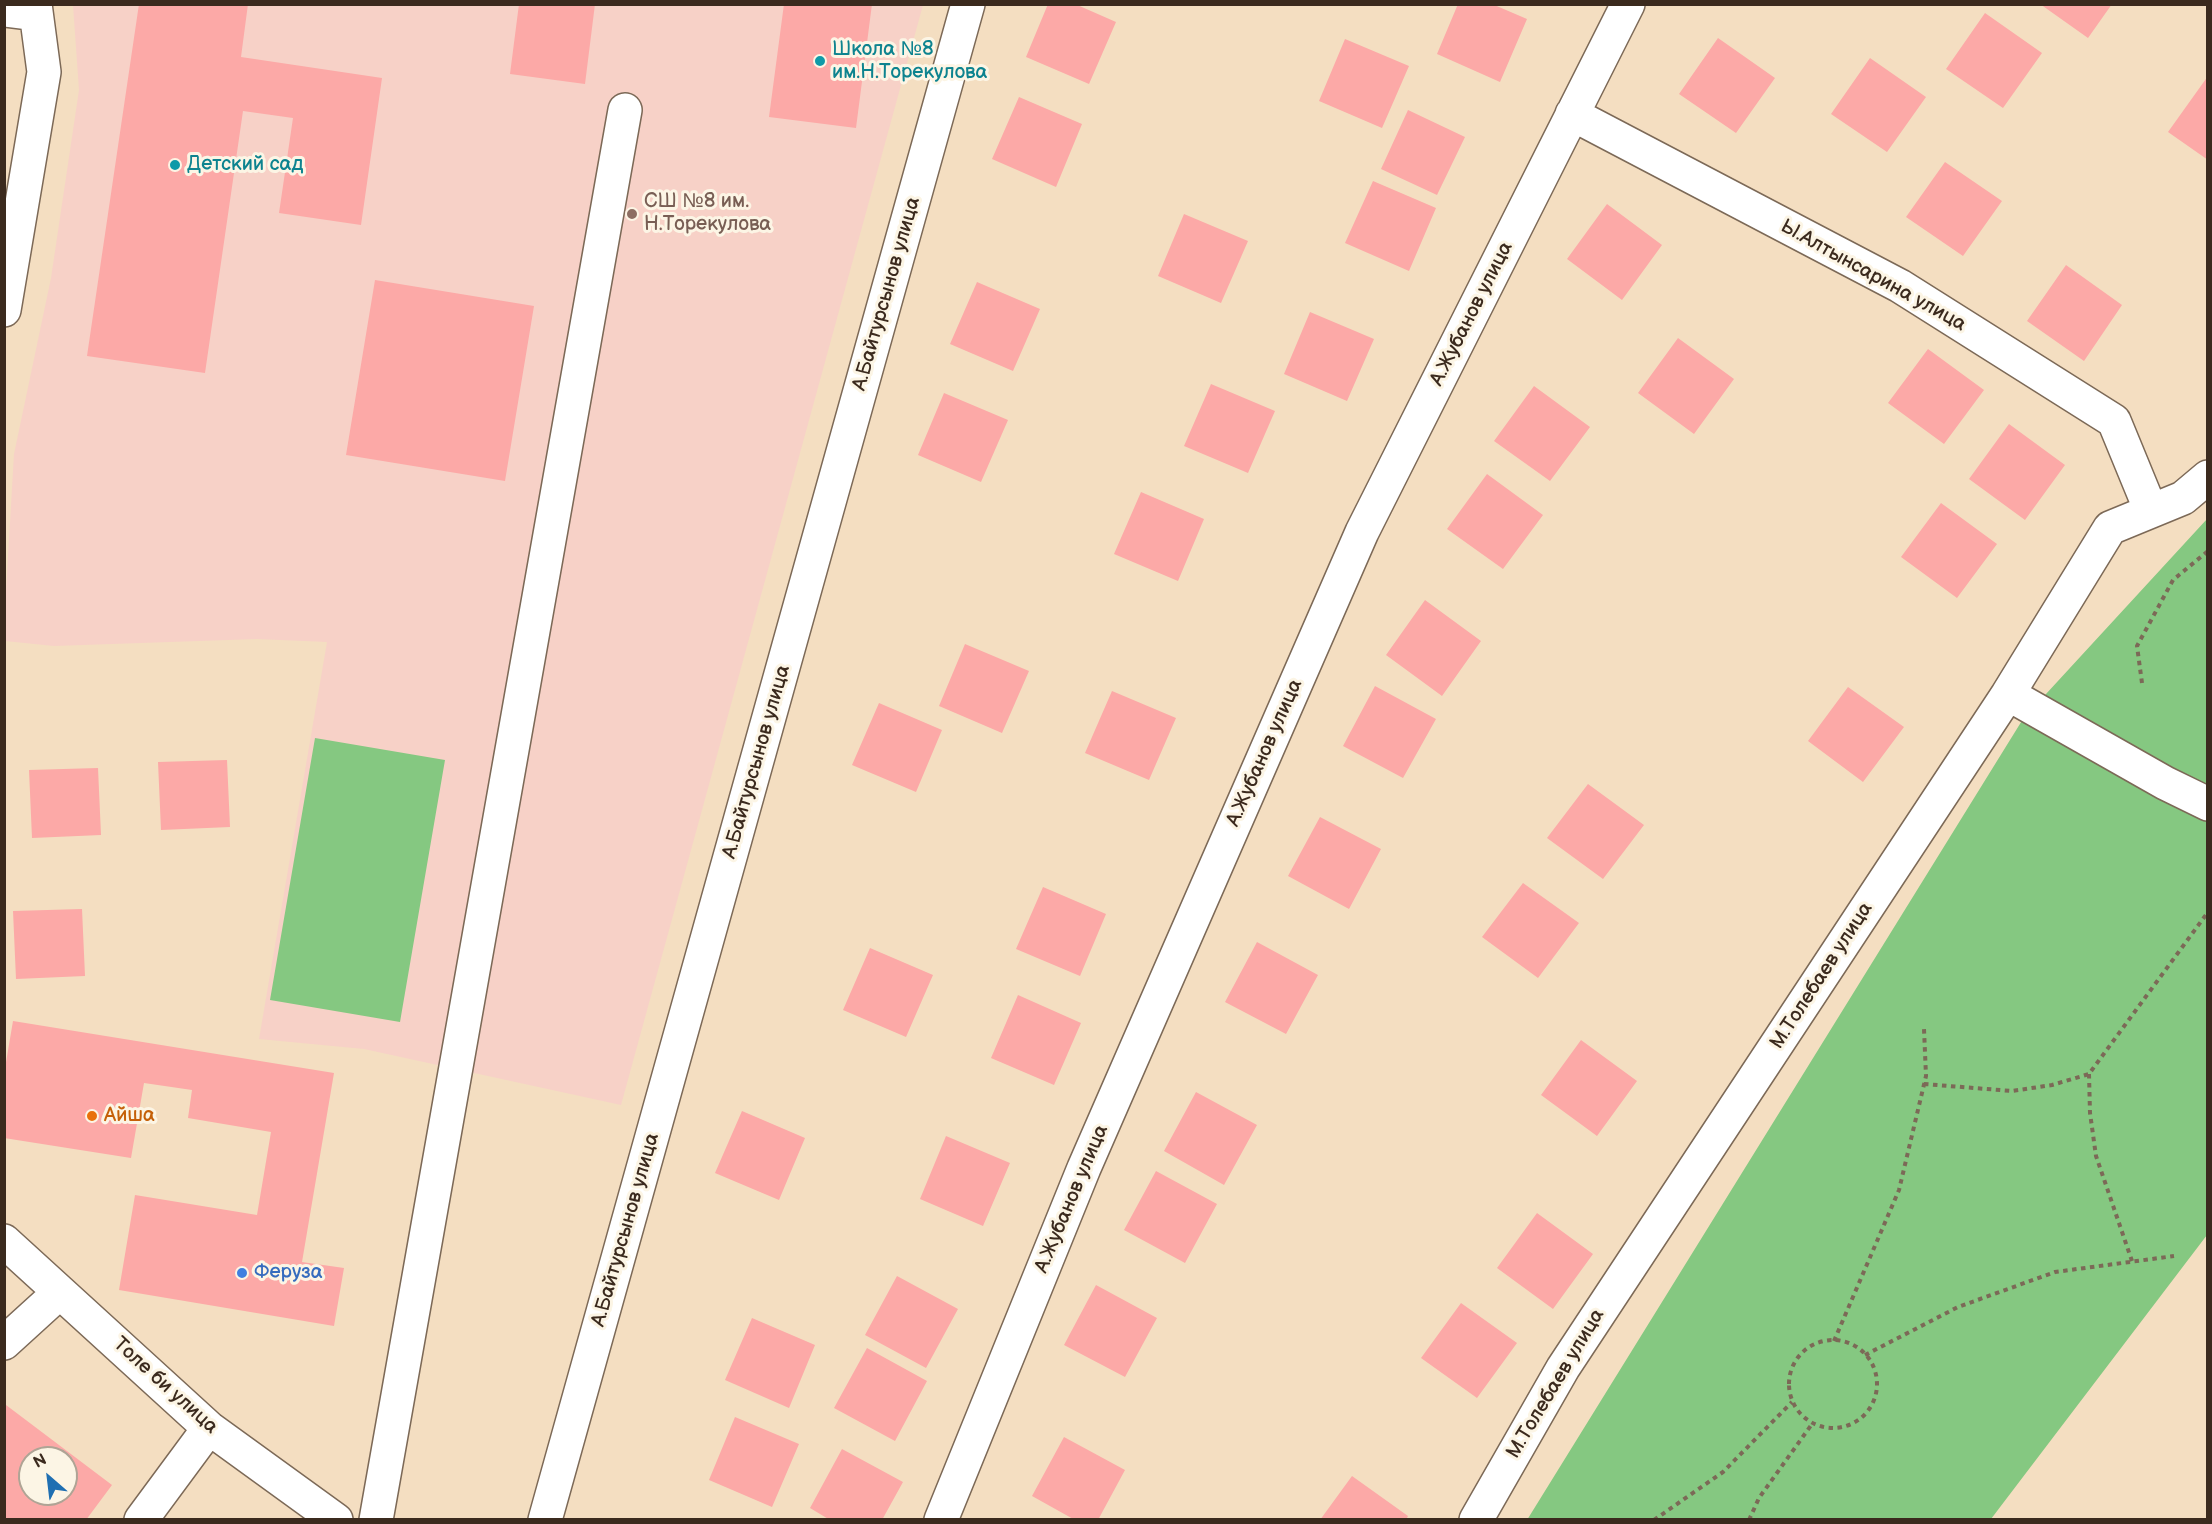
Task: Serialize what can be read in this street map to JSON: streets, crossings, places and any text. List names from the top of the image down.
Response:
{
  "streets": {
    "street": [
      "Ы.Алтынсарина улица",
      "А.Байтурсынов улица",
      "А.Жубанов улица",
      "М.Толебаев улица",
      "Толе би улица"
    ]
  },
  "crossings": [
    ["Ы.Алтынсарина улица", "А.Жубанов улица"],
    ["Ы.Алтынсарина улица", "М.Толебаев улица"]
  ],
  "places": [
    "Школа №8 им.Н.Торекулова",
    "Детский сад",
    "СШ №8 им. Н.Торекулова",
    "Айша",
    "Феруза"
  ],
  "north": "top left"
}
